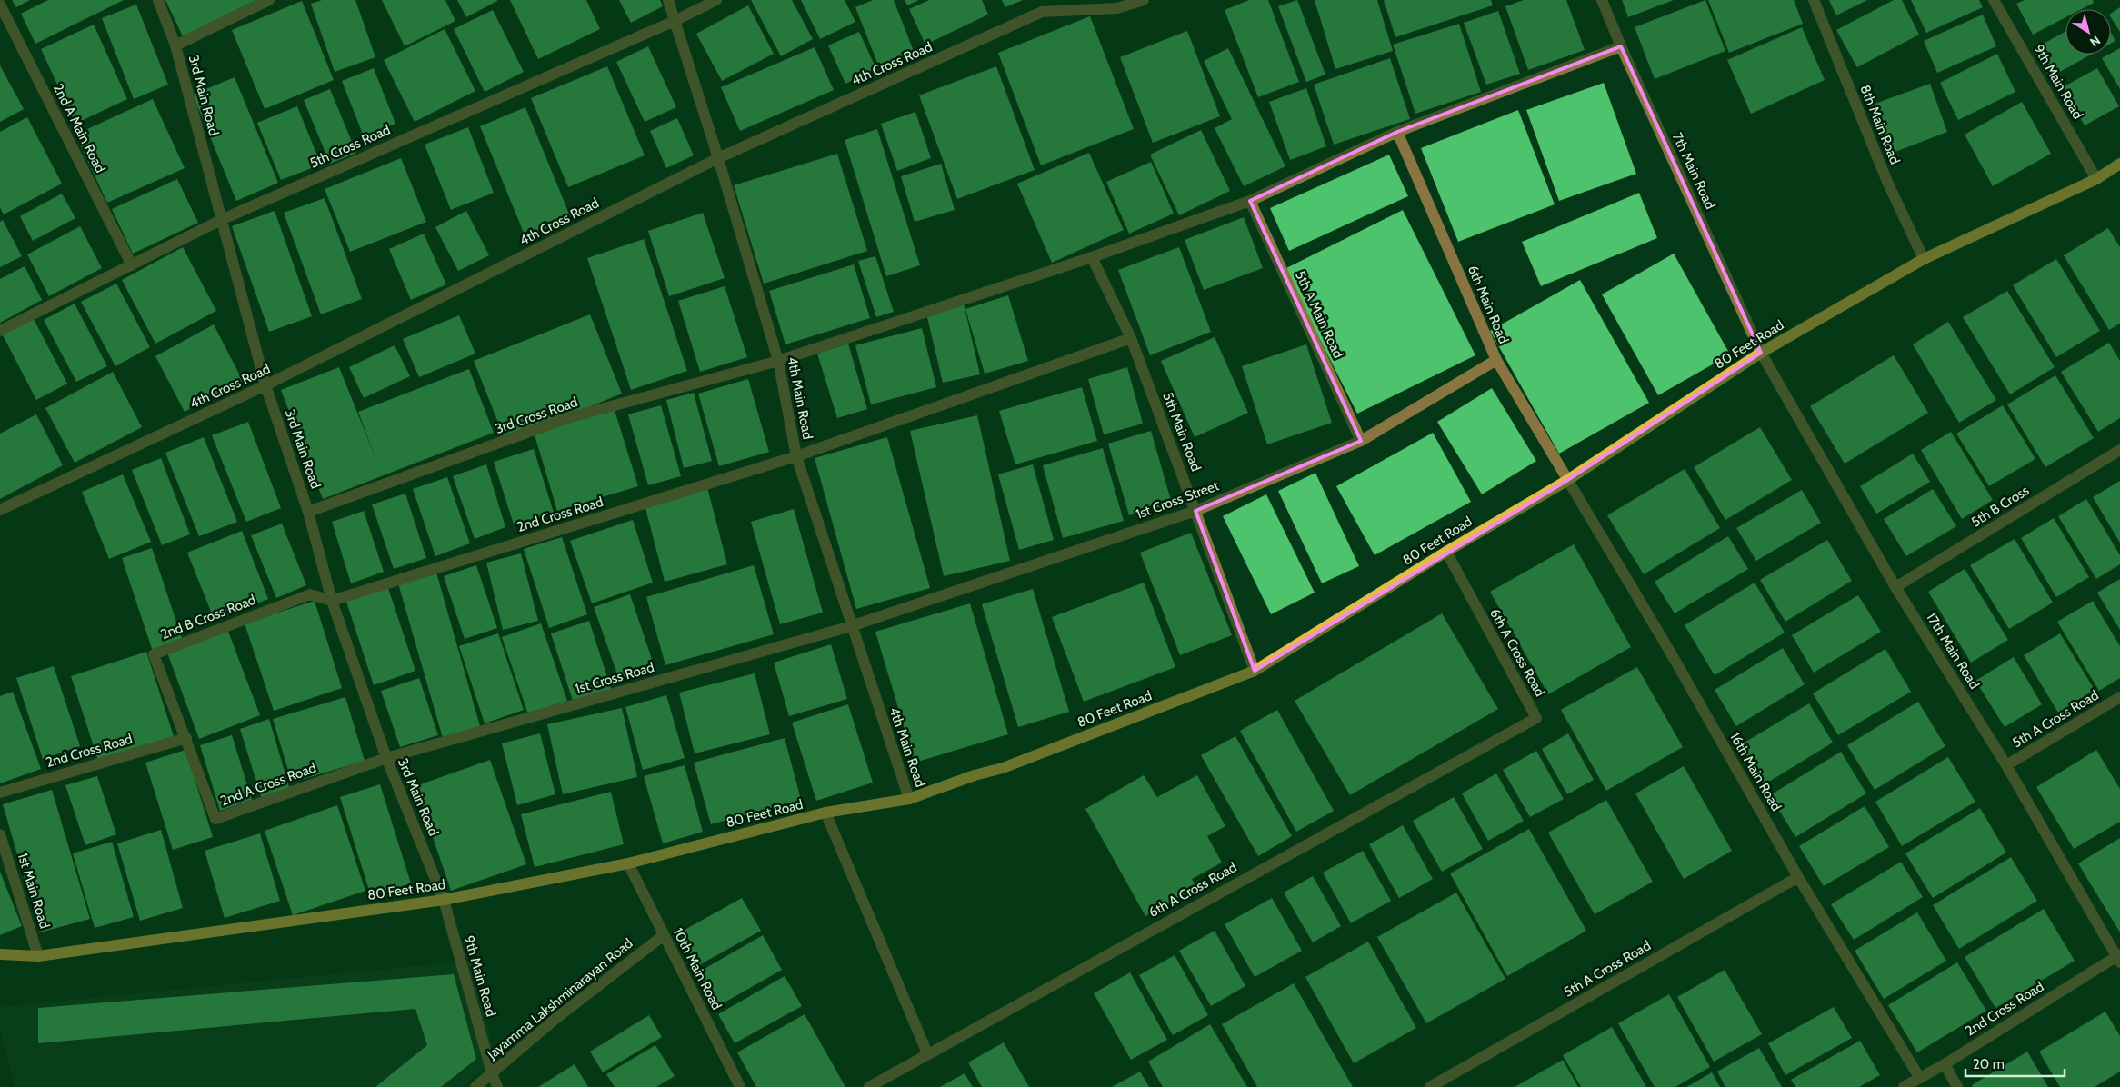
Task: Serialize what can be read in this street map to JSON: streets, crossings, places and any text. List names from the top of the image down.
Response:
{
  "streets": {
    "main road": ["80 Feet Road"],
    "street": [
      "4th Cross Road",
      "9th Main Road",
      "3rd Main Road",
      "8th Main Road",
      "2nd A Main Road",
      "5th Cross Road",
      "7th Main Road",
      "6th Main Road",
      "5th A Main Road",
      "4th Main Road",
      "3rd Cross Road",
      "5th Main Road",
      "1st Cross Street",
      "5th B Cross",
      "2nd Cross Road",
      "2nd B Cross Road",
      "17th Main Road",
      "6th A Cross Road",
      "1st Cross Road",
      "5th A Cross Road",
      "16th Main Road",
      "2nd A Cross Road",
      "1st Main Road",
      "10th Main Road",
      "Jayamma Lakshminarayan Road"
    ]
  },
  "crossings": [
    ["4th Cross Road", "3rd Main Road"],
    ["4th Cross Road", "4th Main Road"],
    ["9th Main Road", "3rd Main Road"],
    ["9th Main Road", "80 Feet Road"],
    ["9th Main Road", "Jayamma Lakshminarayan Road"],
    ["3rd Main Road", "5th Cross Road"],
    ["3rd Main Road", "80 Feet Road"],
    ["3rd Main Road", "3rd Cross Road"],
    ["3rd Main Road", "2nd Cross Road"],
    ["3rd Main Road", "2nd B Cross Road"],
    ["3rd Main Road", "1st Cross Road"],
    ["3rd Main Road", "2nd A Cross Road"],
    ["8th Main Road", "80 Feet Road"],
    ["2nd A Main Road", "5th Cross Road"],
    ["5th Cross Road", "4th Main Road"],
    ["7th Main Road", "80 Feet Road"],
    ["7th Main Road", "3rd Cross Road"],
    ["7th Main Road", "17th Main Road"],
    ["6th Main Road", "80 Feet Road"],
    ["6th Main Road", "3rd Cross Road"],
    ["6th Main Road", "1st Cross Street"],
    ["6th Main Road", "16th Main Road"],
    ["5th A Main Road", "3rd Cross Road"],
    ["5th A Main Road", "1st Cross Street"],
    ["80 Feet Road", "4th Main Road"],
    ["80 Feet Road", "5th Main Road"],
    ["80 Feet Road", "17th Main Road"],
    ["80 Feet Road", "6th A Cross Road"],
    ["80 Feet Road", "16th Main Road"],
    ["80 Feet Road", "1st Main Road"],
    ["80 Feet Road", "10th Main Road"],
    ["4th Main Road", "3rd Cross Road"],
    ["4th Main Road", "1st Cross Street"],
    ["4th Main Road", "2nd Cross Road"],
    ["4th Main Road", "1st Cross Road"],
    ["3rd Cross Road", "5th Main Road"],
    ["5th Main Road", "1st Cross Street"],
    ["5th Main Road", "2nd Cross Road"],
    ["1st Cross Street", "1st Cross Road"],
    ["5th B Cross", "17th Main Road"],
    ["2nd Cross Road", "2nd B Cross Road"],
    ["2nd Cross Road", "17th Main Road"],
    ["2nd Cross Road", "16th Main Road"],
    ["2nd Cross Road", "2nd A Cross Road"],
    ["2nd B Cross Road", "2nd A Cross Road"],
    ["17th Main Road", "5th A Cross Road"],
    ["1st Cross Road", "2nd A Cross Road"],
    ["5th A Cross Road", "16th Main Road"],
    ["10th Main Road", "Jayamma Lakshminarayan Road"]
  ],
  "scale_bar": "20 m",
  "north": "bottom right"
}
